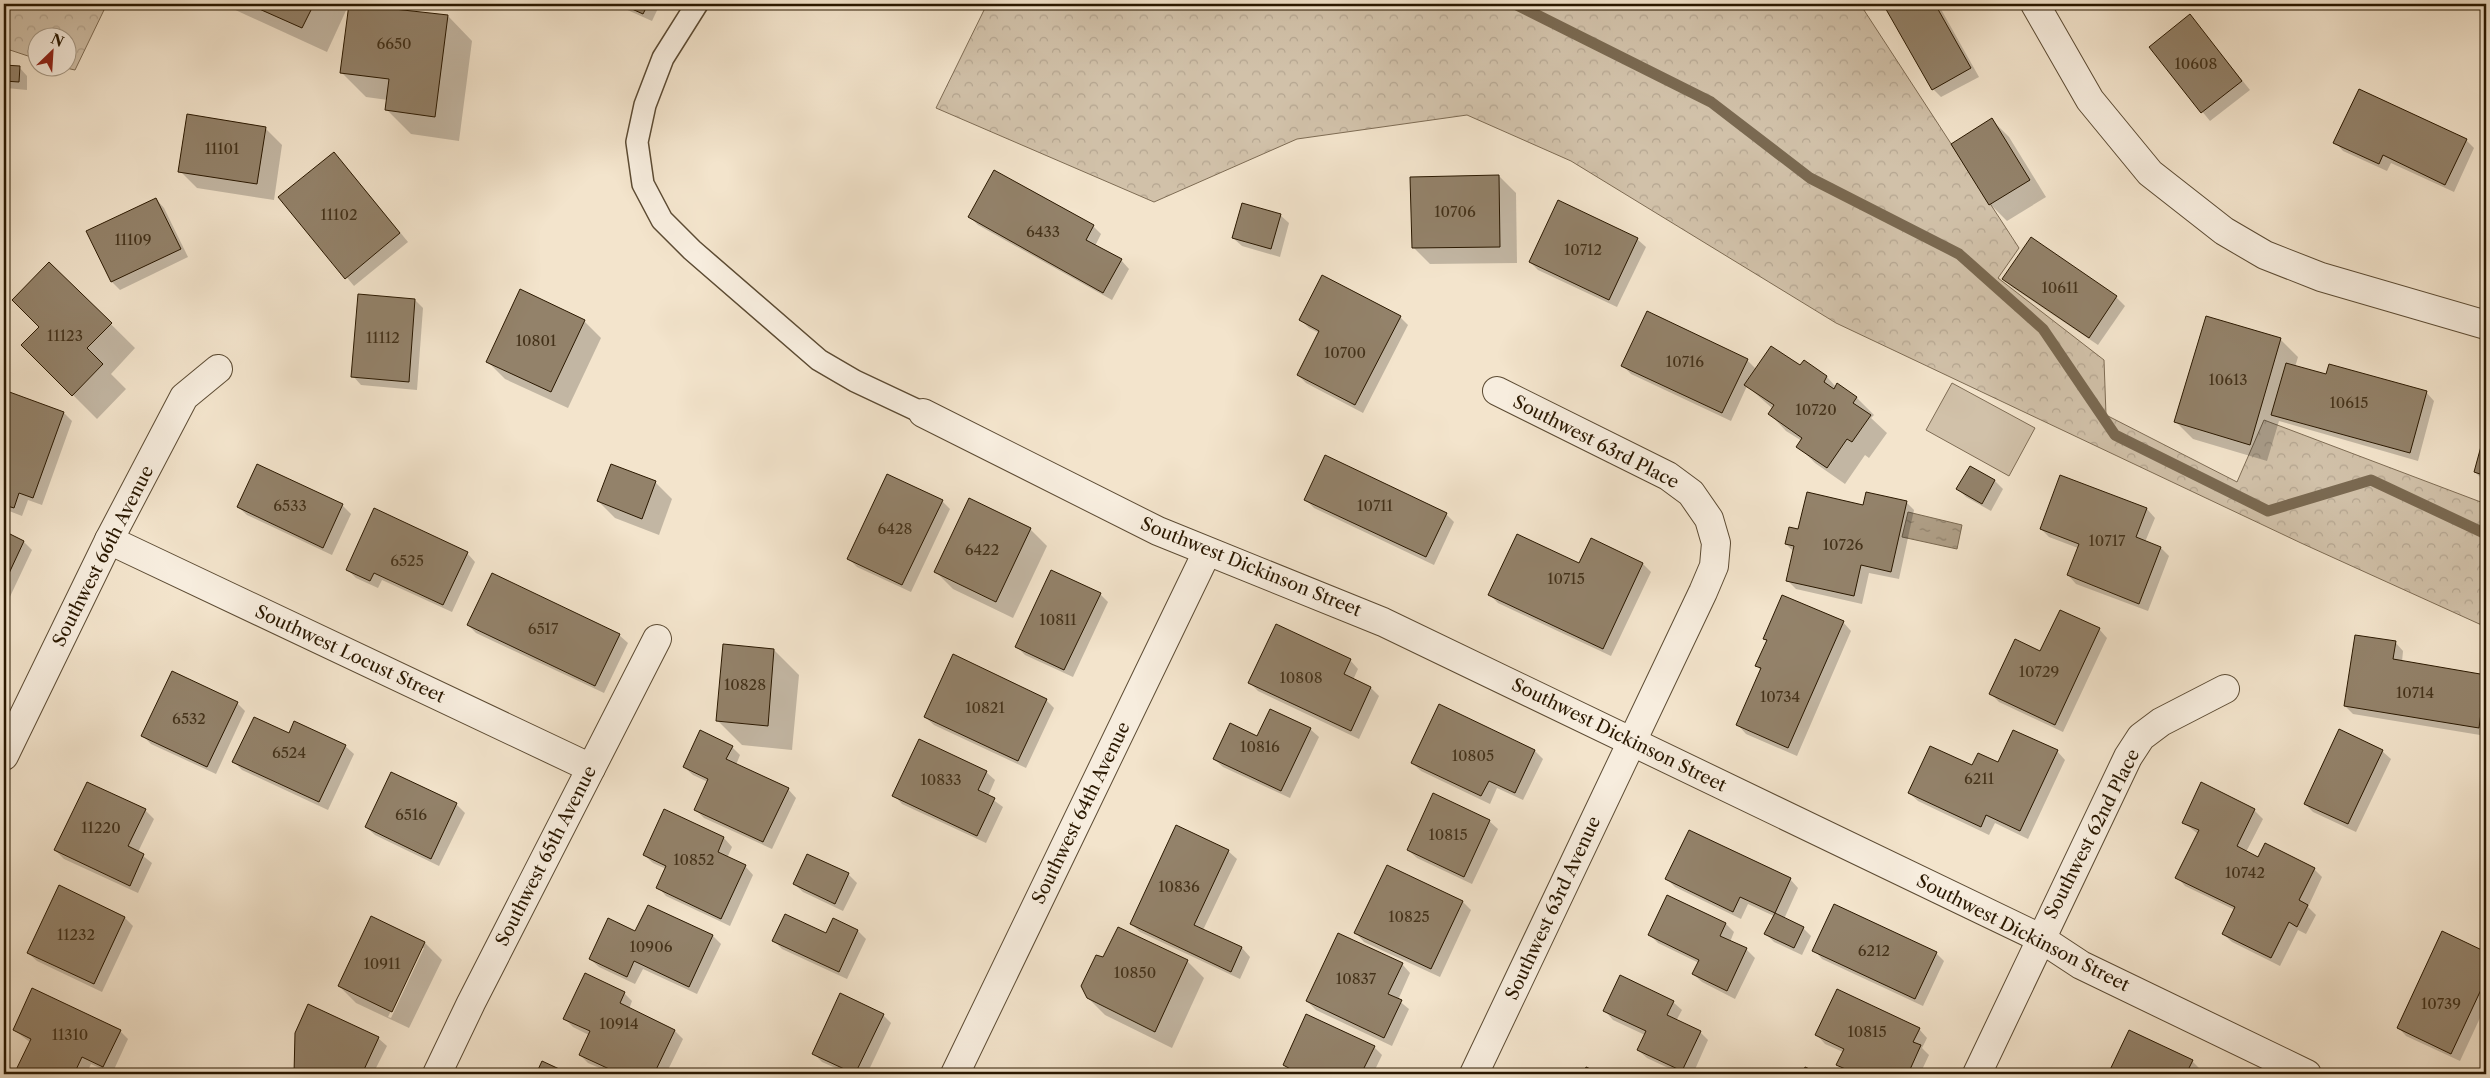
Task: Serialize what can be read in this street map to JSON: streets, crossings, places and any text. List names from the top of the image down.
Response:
{
  "streets": {
    "street": [
      "Southwest 63rd Place",
      "Southwest 66th Avenue",
      "Southwest Dickinson Street",
      "Southwest Locust Street",
      "Southwest 64th Avenue",
      "Southwest 62nd Place",
      "Southwest 65th Avenue",
      "Southwest 63rd Avenue"
    ]
  },
  "crossings": [
    ["Southwest 63rd Place", "Southwest Dickinson Street"],
    ["Southwest 63rd Place", "Southwest 63rd Avenue"],
    ["Southwest 66th Avenue", "Southwest Locust Street"],
    ["Southwest Dickinson Street", "Southwest 64th Avenue"],
    ["Southwest Dickinson Street", "Southwest 62nd Place"],
    ["Southwest Dickinson Street", "Southwest 63rd Avenue"],
    ["Southwest Locust Street", "Southwest 65th Avenue"]
  ],
  "house_numbers": [
    "6650",
    "10608",
    "11101",
    "10706",
    "11102",
    "6433",
    "11109",
    "10712",
    "10611",
    "11123",
    "11112",
    "10801",
    "10700",
    "10716",
    "10613",
    "10615",
    "10720",
    "6533",
    "10711",
    "6428",
    "10717",
    "10726",
    "6422",
    "6525",
    "10715",
    "10811",
    "6517",
    "10729",
    "10808",
    "10828",
    "10714",
    "10734",
    "10821",
    "6532",
    "10816",
    "6524",
    "10805",
    "6211",
    "10833",
    "6516",
    "11220",
    "10815",
    "10852",
    "10742",
    "10836",
    "10825",
    "11232",
    "10906",
    "6212",
    "10911",
    "10850",
    "10837",
    "10739",
    "10914",
    "10815",
    "11310"
  ],
  "north": "top right"
}
